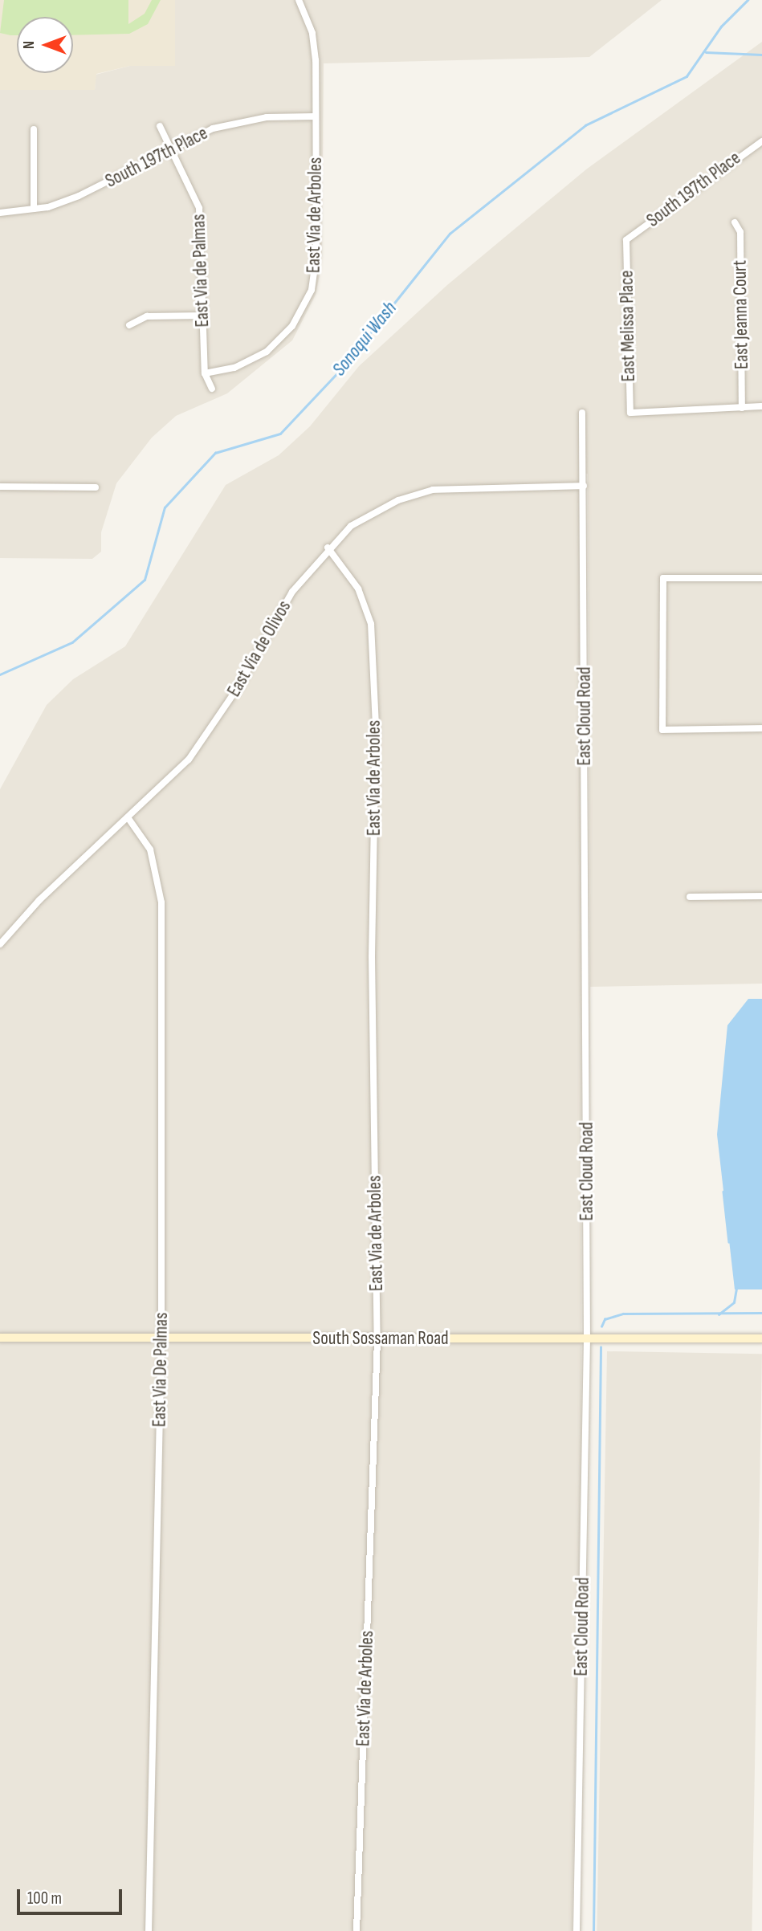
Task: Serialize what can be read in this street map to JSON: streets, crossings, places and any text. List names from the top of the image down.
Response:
{
  "streets": {
    "main road": ["South Sossaman Road"],
    "street": [
      "South 197th Place",
      "East Via de Arboles",
      "East Via de Palmas",
      "East Jeanna Court",
      "East Melissa Place",
      "East Via de Olivos",
      "East Cloud Road",
      "East Via De Palmas"
    ]
  },
  "crossings": [
    ["South 197th Place", "East Via de Arboles"],
    ["South 197th Place", "East Via de Palmas"],
    ["South 197th Place", "East Melissa Place"],
    ["East Via de Arboles", "East Via de Palmas"],
    ["East Via de Arboles", "East Via de Olivos"],
    ["East Via de Arboles", "South Sossaman Road"],
    ["East Jeanna Court", "East Melissa Place"],
    ["East Via de Olivos", "East Cloud Road"],
    ["East Via de Olivos", "East Via De Palmas"],
    ["East Cloud Road", "South Sossaman Road"],
    ["South Sossaman Road", "East Via De Palmas"]
  ],
  "water": ["Sonoqui Wash"],
  "scale_bar": "100 m",
  "north": "left"
}
